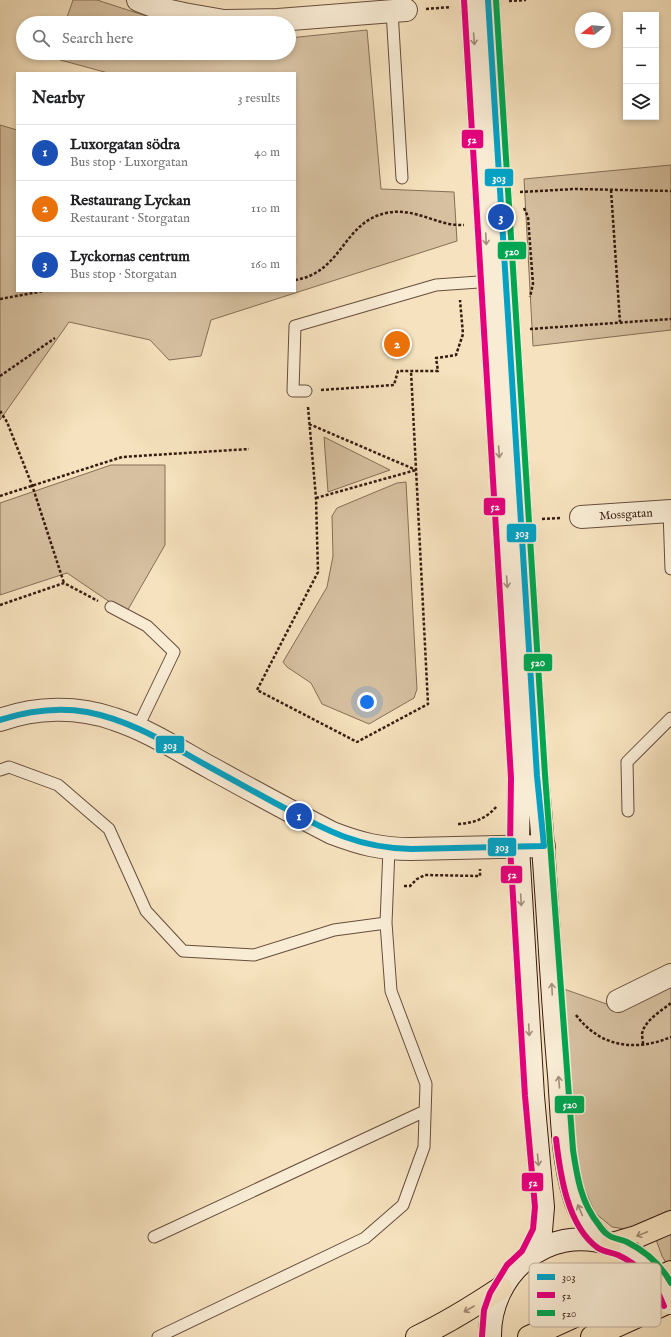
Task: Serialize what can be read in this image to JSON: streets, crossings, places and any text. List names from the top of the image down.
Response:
{
  "streets": {
    "main road": ["Mossgatan"]
  },
  "lines": ["transit line 303", "transit line 52", "transit line 520"],
  "legend": ["303", "52", "520"],
  "north": "left",
  "page": {
    "map_buttons": ["+", "−"],
    "search": "Search here",
    "heading": ["Nearby", "3 results"],
    "list": [
      {
        "mark": "1",
        "name": "Luxorgatan södra",
        "note": "Bus stop · Luxorgatan",
        "value": "40 m"
      },
      {
        "mark": "2",
        "name": "Restaurang Lyckan",
        "note": "Restaurant · Storgatan",
        "value": "110 m"
      },
      {
        "mark": "3",
        "name": "Lyckornas centrum",
        "note": "Bus stop · Storgatan",
        "value": "160 m"
      }
    ],
    "pins": ["3", "2", "1"]
  }
}
